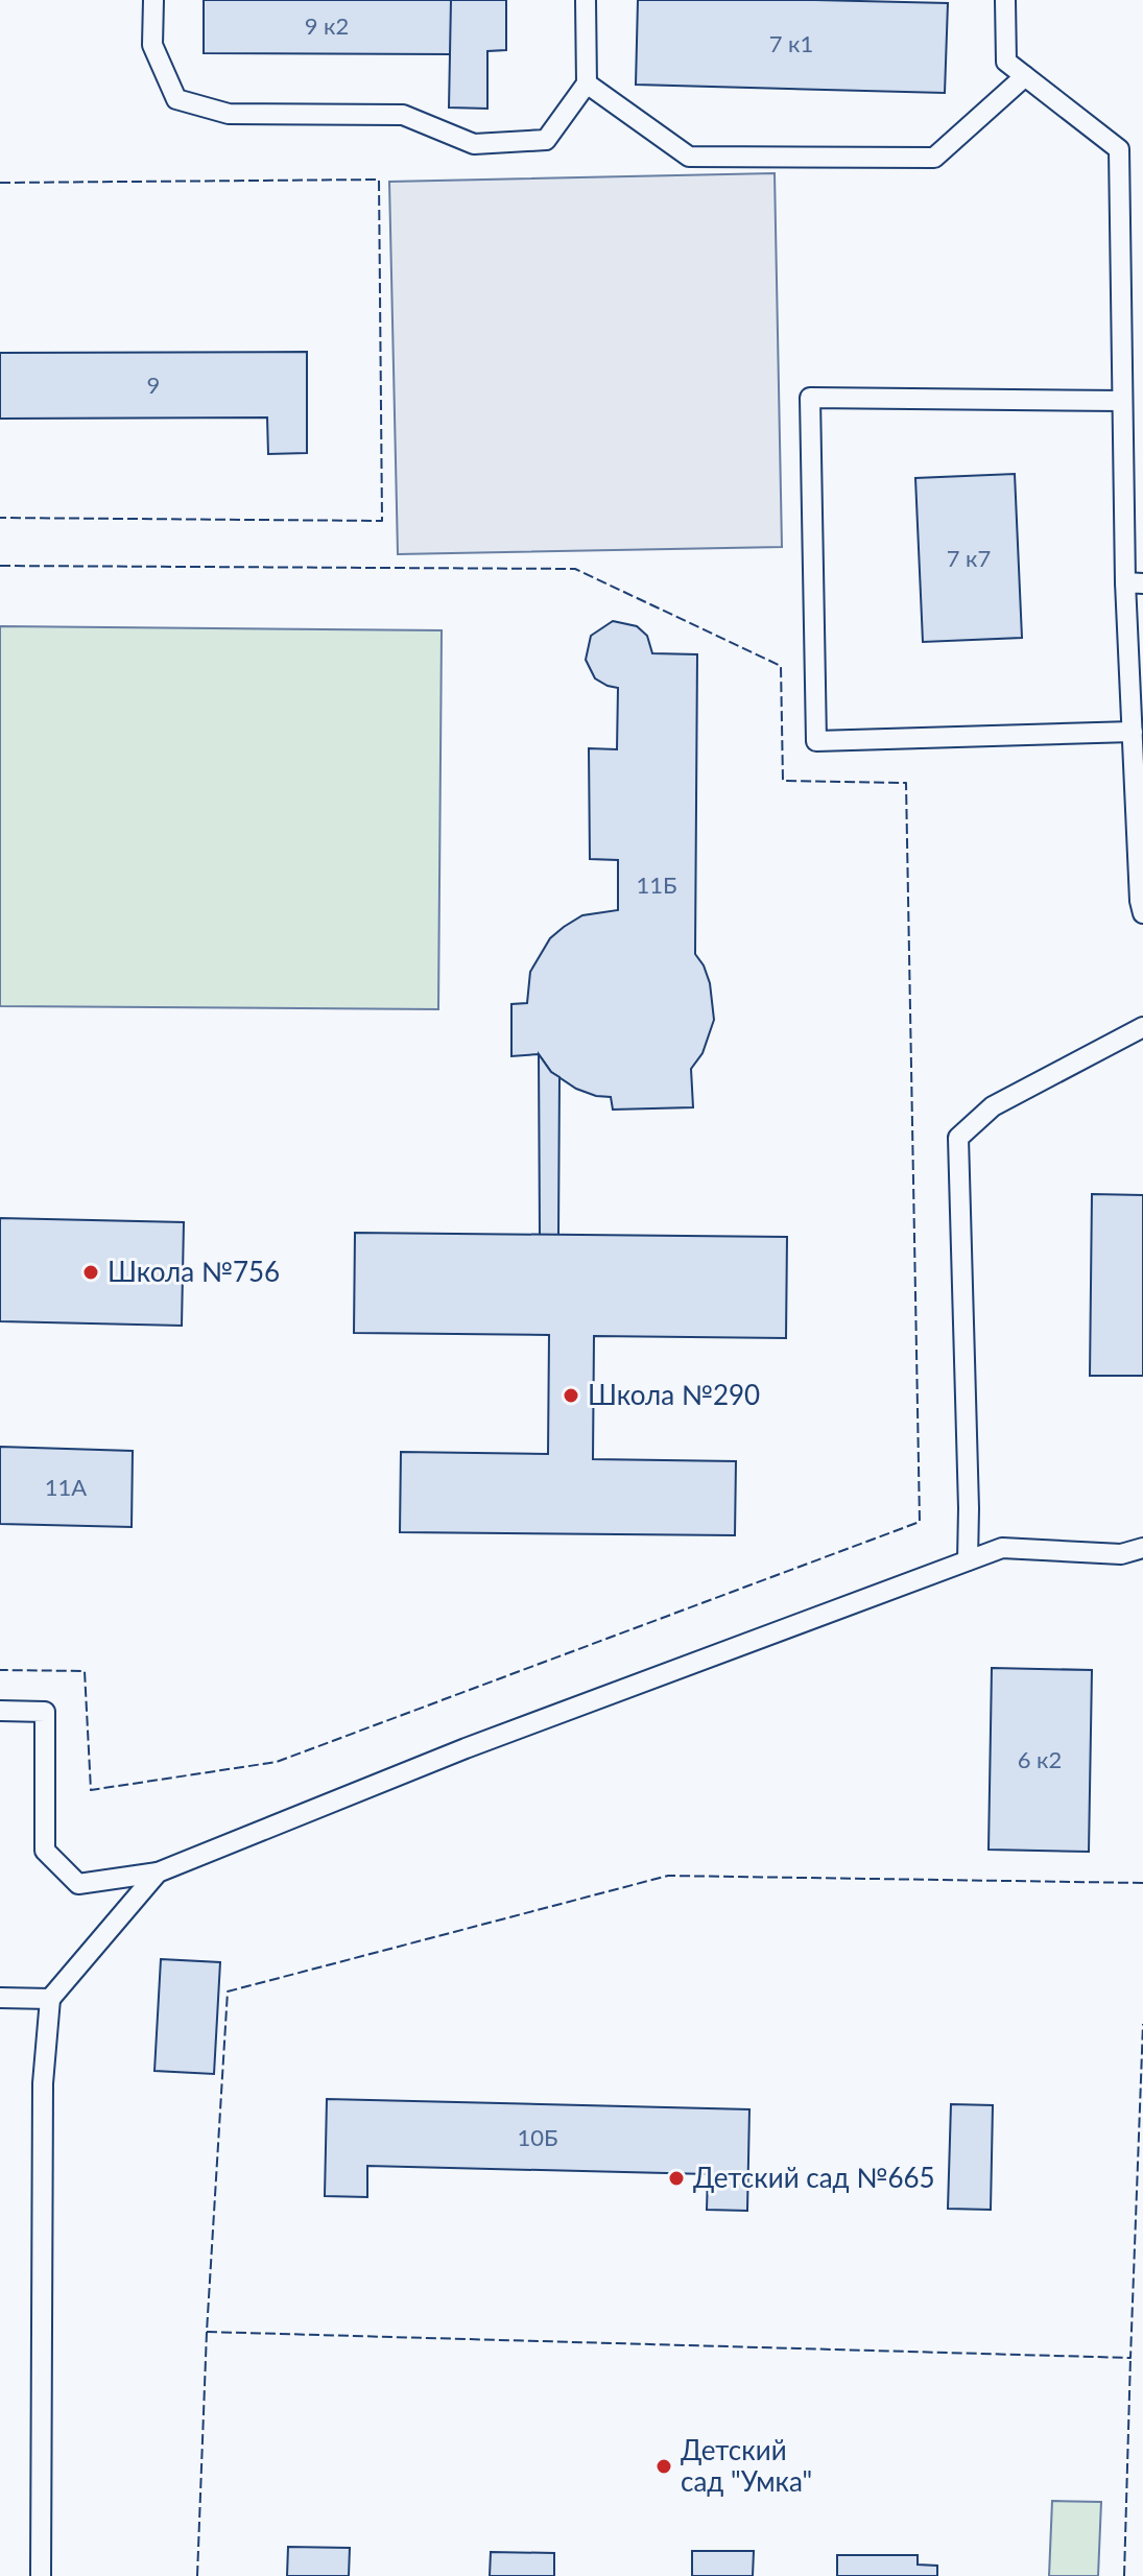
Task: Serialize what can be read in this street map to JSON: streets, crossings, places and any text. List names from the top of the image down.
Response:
{
  "places": [
    "Школа №756",
    "Школа №290",
    "Детский сад №665",
    "Детский сад \"Умка\""
  ],
  "house_numbers": [
    "9 к2",
    "7 к1",
    "9",
    "7 к7",
    "11Б",
    "11А",
    "6 к2",
    "10Б"
  ]
}
